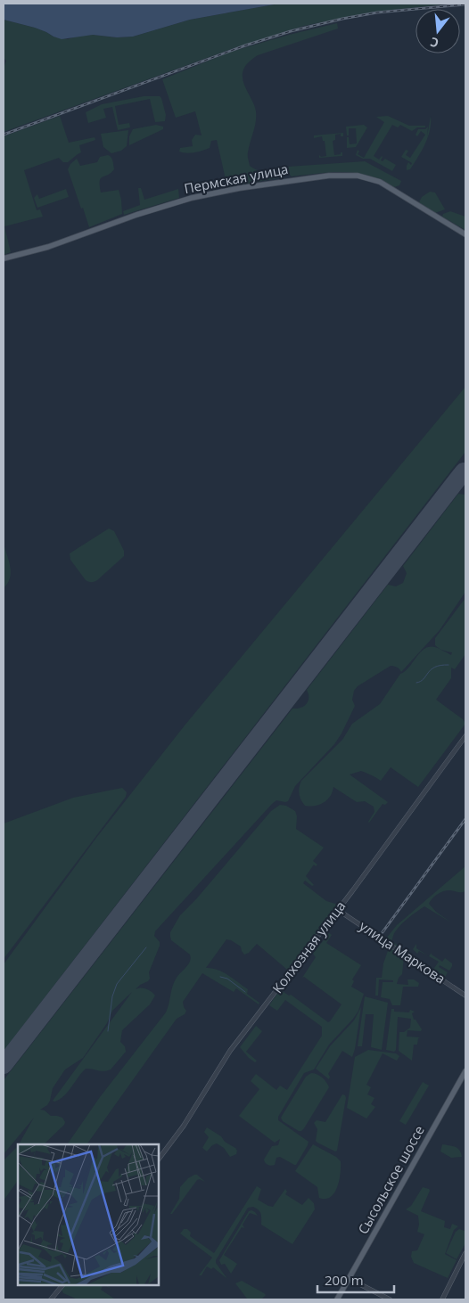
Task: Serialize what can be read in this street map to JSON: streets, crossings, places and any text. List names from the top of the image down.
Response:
{
  "streets": {
    "main road": ["Пермская улица", "Сысольское шоссе"],
    "street": ["Колхозная улица", "улица Маркова"]
  },
  "crossings": [
    ["Колхозная улица", "улица Маркова"]
  ],
  "scale_bar": "200 m",
  "north": "bottom"
}
